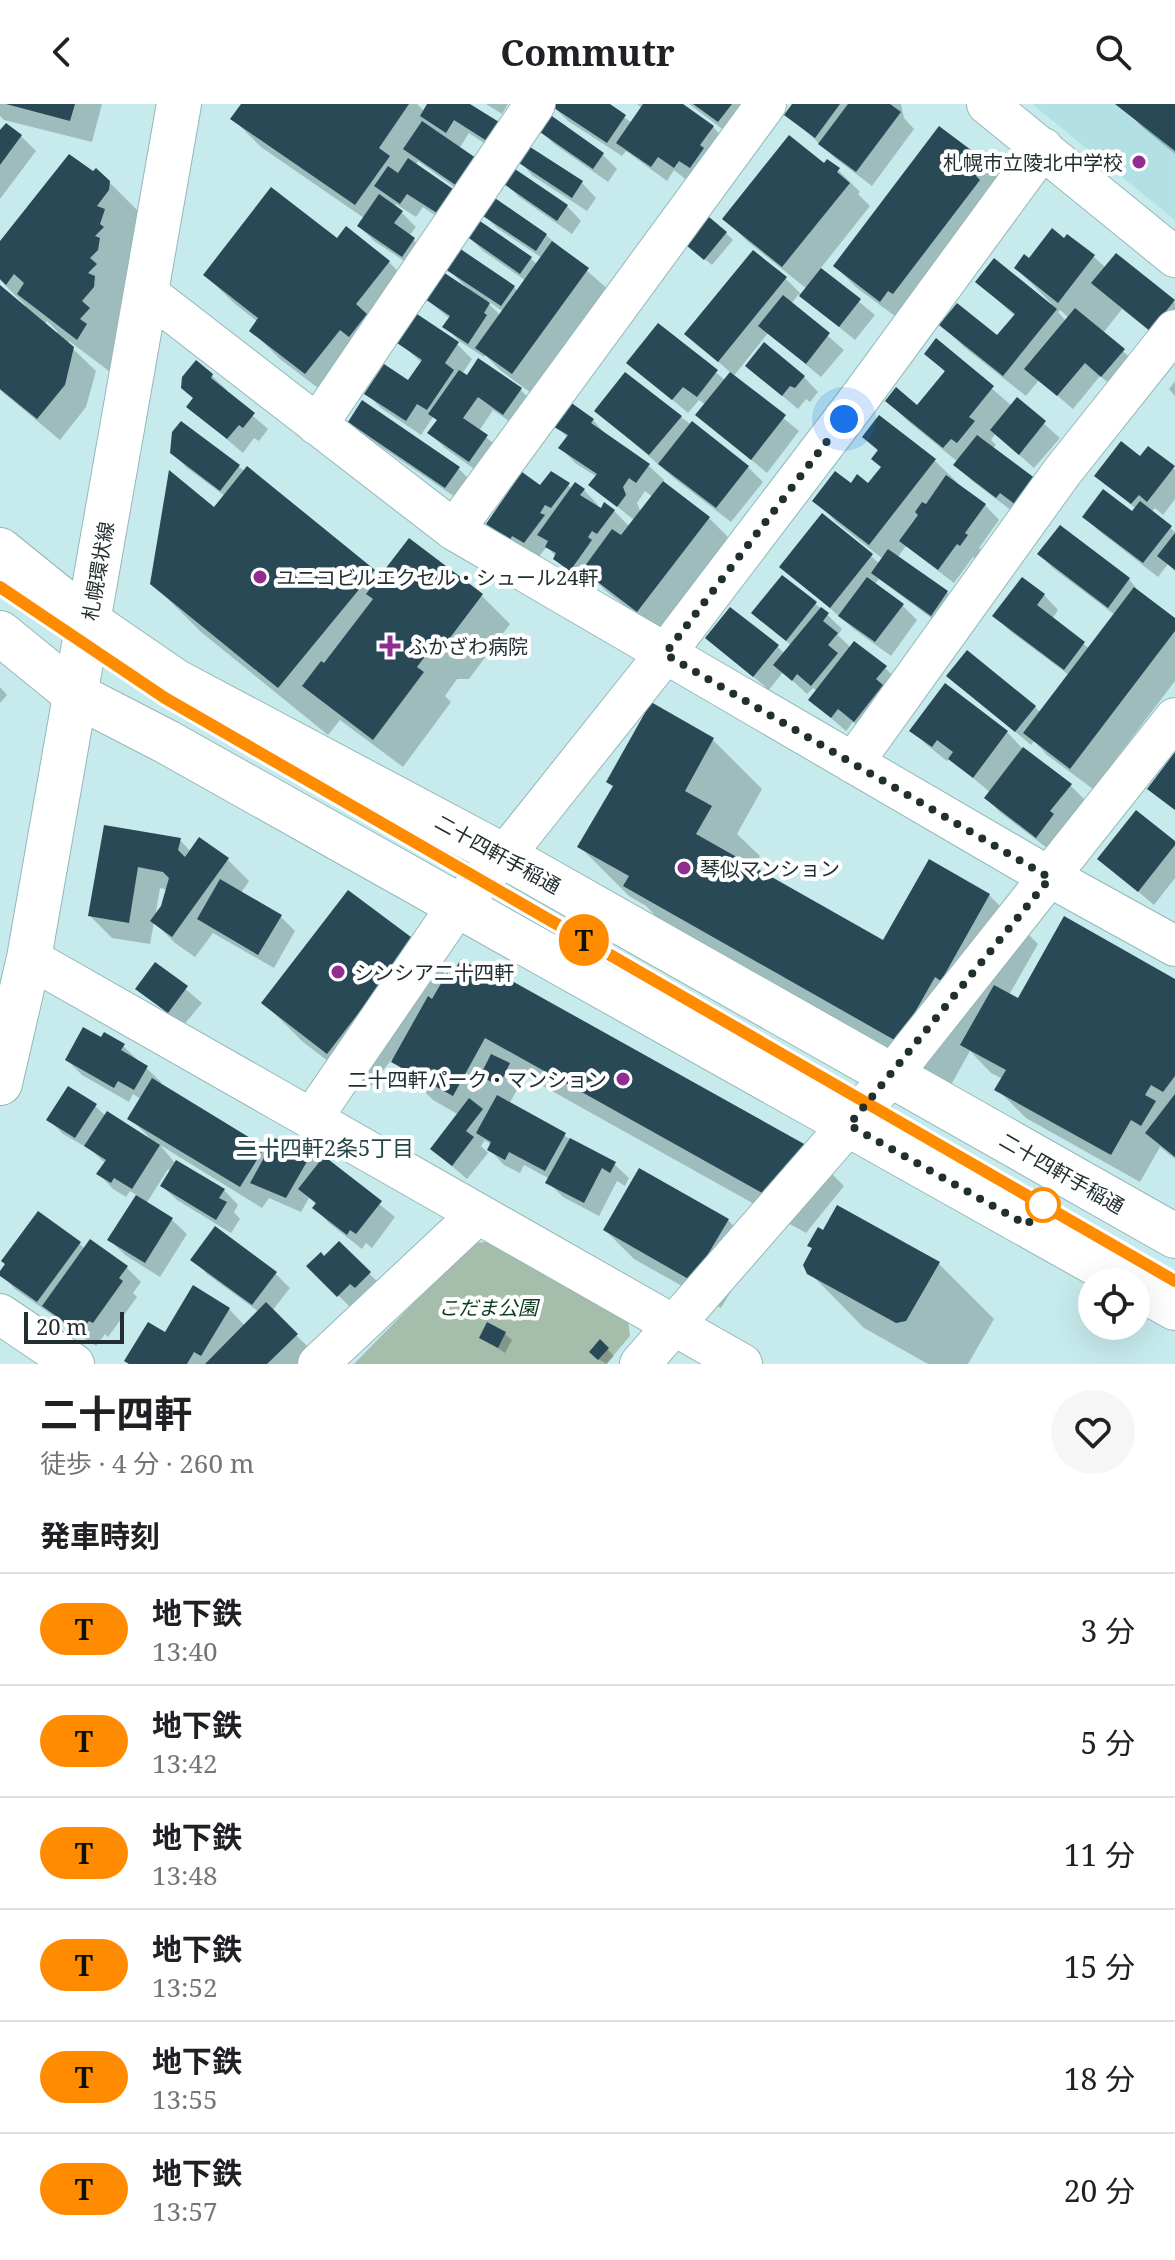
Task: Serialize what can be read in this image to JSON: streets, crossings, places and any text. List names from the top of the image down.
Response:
{
  "streets": {
    "street": ["札幌環状線", "二十四軒手稲通"]
  },
  "crossings": [
    ["札幌環状線", "二十四軒手稲通"]
  ],
  "districts": ["二十四軒2条5丁目"],
  "parks": ["こだま公園"],
  "places": {
    "other": [
      "札幌市立陵北中学校",
      "ユニコビルエクセル・シュール24軒",
      "琴似マンション",
      "シンシア二十四軒",
      "二十四軒パーク・マンション"
    ],
    "health": ["ふかざわ病院"]
  },
  "lines": ["metro line T"],
  "scale_bar": "20 m",
  "page": {
    "header": "Commutr",
    "on_map": "T",
    "scale": "20 m",
    "heading": [
      ["二十四軒", "徒歩 · 4 分 · 260 m"],
      "発車時刻"
    ],
    "list": [
      {
        "mark": "T",
        "name": "地下鉄",
        "note": "13:40",
        "value": "3 分"
      },
      {
        "mark": "T",
        "name": "地下鉄",
        "note": "13:42",
        "value": "5 分"
      },
      {
        "mark": "T",
        "name": "地下鉄",
        "note": "13:48",
        "value": "11 分"
      },
      {
        "mark": "T",
        "name": "地下鉄",
        "note": "13:52",
        "value": "15 分"
      },
      {
        "mark": "T",
        "name": "地下鉄",
        "note": "13:55",
        "value": "18 分"
      },
      {
        "mark": "T",
        "name": "地下鉄",
        "note": "13:57",
        "value": "20 分"
      }
    ]
  }
}
